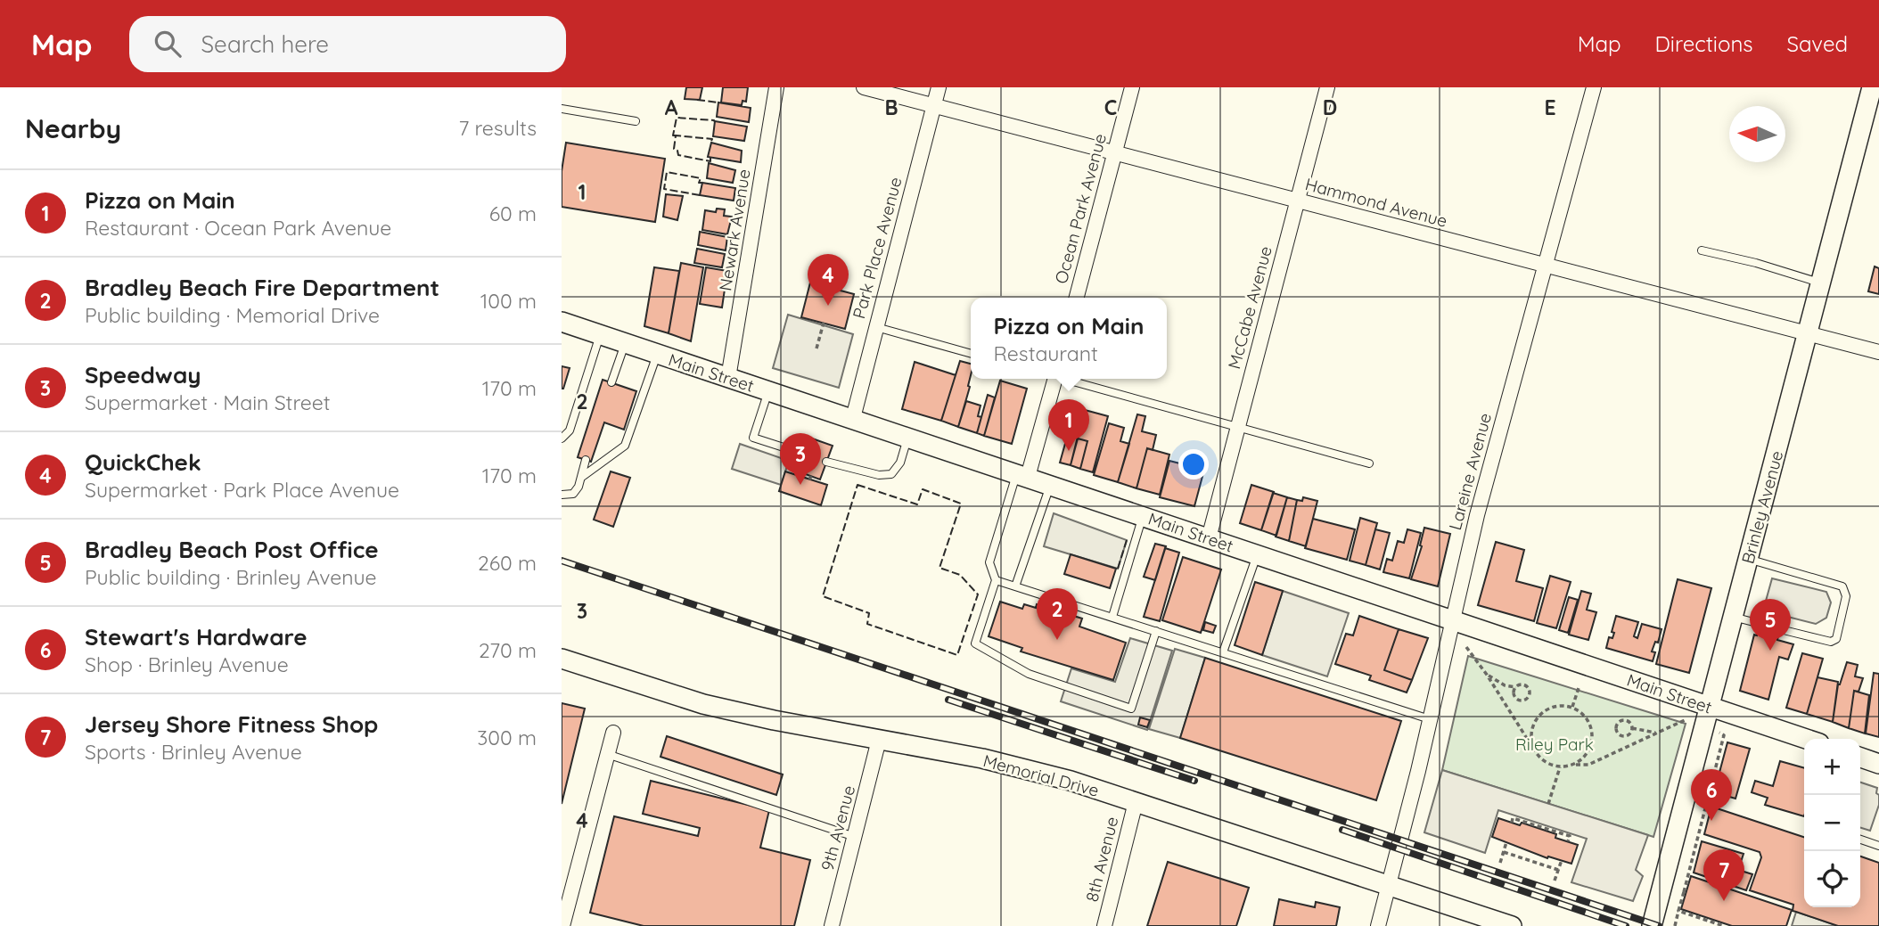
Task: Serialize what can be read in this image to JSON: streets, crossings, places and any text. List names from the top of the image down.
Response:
{
  "streets": {
    "street": [
      "Hammond Avenue",
      "Ocean Park Avenue",
      "Newark Avenue",
      "Park Place Avenue",
      "McCabe Avenue",
      "Main Street",
      "Lareine Avenue",
      "Brinley Avenue",
      "Memorial Drive",
      "9th Avenue",
      "8th Avenue"
    ]
  },
  "crossings": [
    ["Hammond Avenue", "Ocean Park Avenue"],
    ["Hammond Avenue", "Park Place Avenue"],
    ["Hammond Avenue", "McCabe Avenue"],
    ["Hammond Avenue", "Lareine Avenue"],
    ["Hammond Avenue", "Brinley Avenue"],
    ["Newark Avenue", "Main Street"],
    ["Park Place Avenue", "Main Street"],
    ["McCabe Avenue", "Main Street"],
    ["Main Street", "Lareine Avenue"],
    ["Main Street", "Brinley Avenue"],
    ["Lareine Avenue", "Memorial Drive"],
    ["Memorial Drive", "9th Avenue"],
    ["Memorial Drive", "8th Avenue"]
  ],
  "parks": ["Riley Park"],
  "north": "left",
  "page": {
    "header": "Map",
    "search": "Search here",
    "nav": ["Map", "Directions", "Saved"],
    "heading": ["Nearby", "7 results"],
    "list": [
      {
        "mark": "1",
        "name": "Pizza on Main",
        "note": "Restaurant · Ocean Park Avenue",
        "value": "60 m"
      },
      {
        "mark": "2",
        "name": "Bradley Beach Fire Department",
        "note": "Public building · Memorial Drive",
        "value": "100 m"
      },
      {
        "mark": "3",
        "name": "Speedway",
        "note": "Supermarket · Main Street",
        "value": "170 m"
      },
      {
        "mark": "4",
        "name": "QuickChek",
        "note": "Supermarket · Park Place Avenue",
        "value": "170 m"
      },
      {
        "mark": "5",
        "name": "Bradley Beach Post Office",
        "note": "Public building · Brinley Avenue",
        "value": "260 m"
      },
      {
        "mark": "6",
        "name": "Stewart's Hardware",
        "note": "Shop · Brinley Avenue",
        "value": "270 m"
      },
      {
        "mark": "7",
        "name": "Jersey Shore Fitness Shop",
        "note": "Sports · Brinley Avenue",
        "value": "300 m"
      }
    ],
    "pins": [
      "4",
      "1",
      "3",
      "2",
      "5",
      "6",
      "7"
    ],
    "popup": ["Pizza on Main", "Restaurant"],
    "map_buttons": ["+", "−"]
  },
  "grid": {
    "columns": [
      "A",
      "B",
      "C",
      "D",
      "E"
    ],
    "rows": [
      "1",
      "2",
      "3",
      "4"
    ]
  }
}
